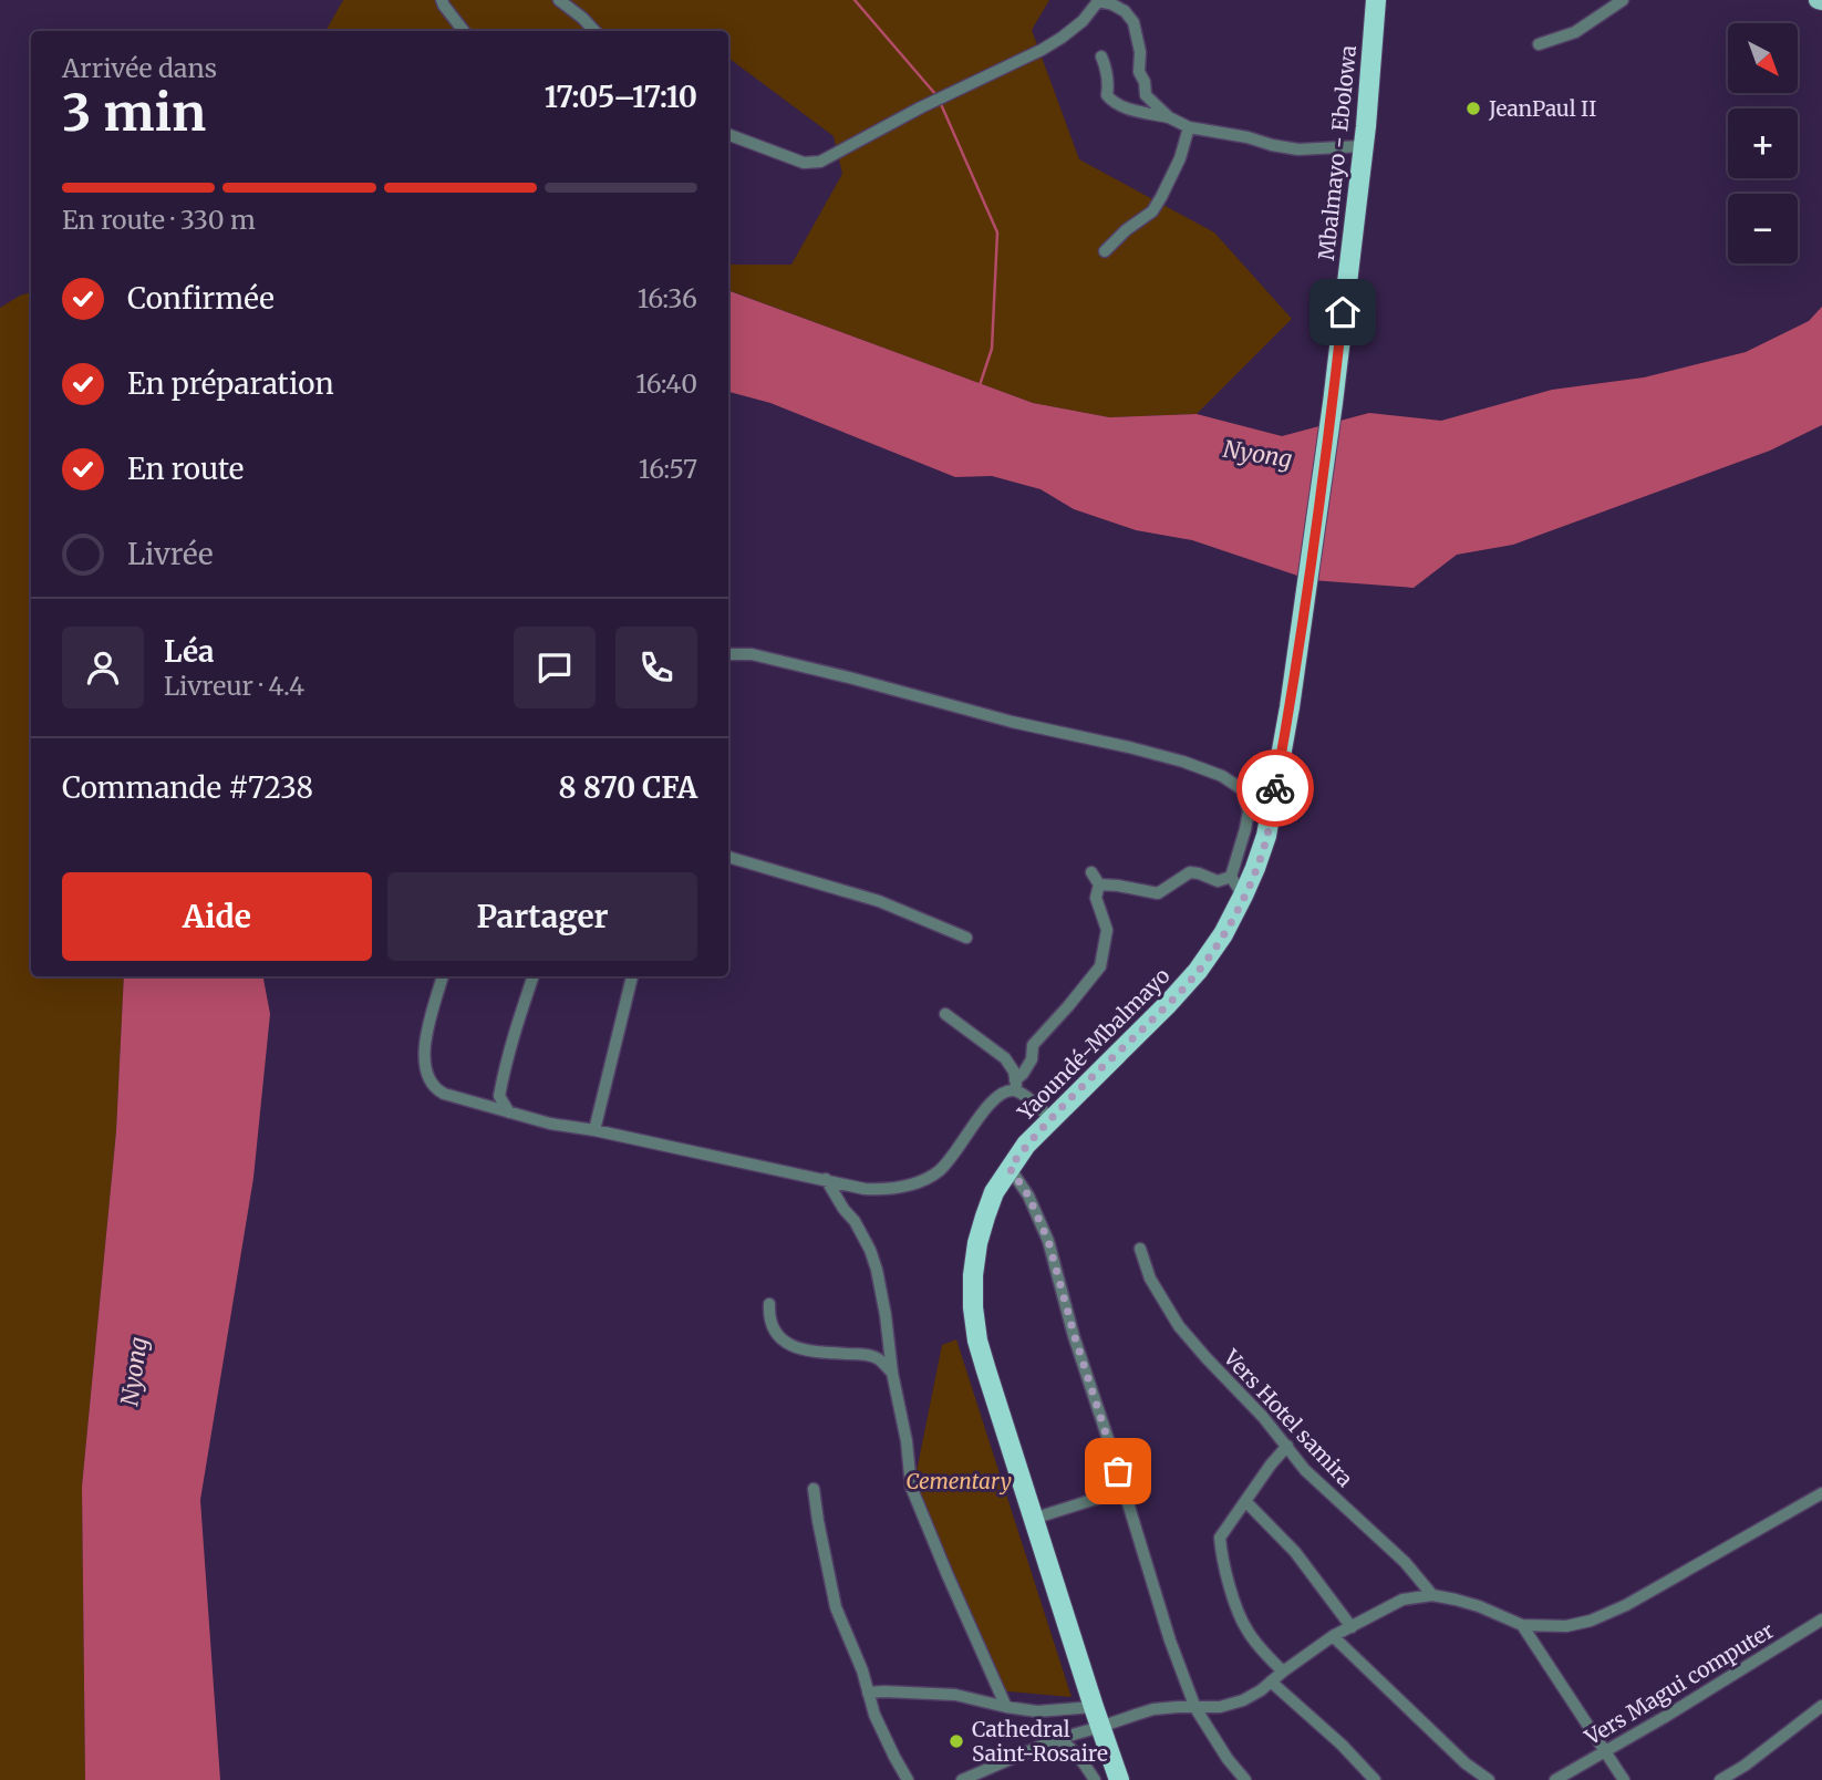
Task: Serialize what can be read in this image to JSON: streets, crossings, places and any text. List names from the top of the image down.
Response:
{
  "streets": {
    "highway": ["Mbalmayo - Ebolowa", "Yaoundé-Mbalmayo"],
    "street": ["Vers Hotel samira", "Vers Magui computer"]
  },
  "crossings": [
    ["Mbalmayo - Ebolowa", "Yaoundé-Mbalmayo"]
  ],
  "water": ["Nyong"],
  "parks": ["Cementary"],
  "places": ["JeanPaul II", "Cathedral Saint-Rosaire"],
  "north": "bottom right",
  "page": {
    "map_buttons": ["+", "−"],
    "heading": ["3 min", "Arrivée dans", "17:05–17:10"],
    "panel": [
      "Léa",
      "Livreur · 4.4",
      "Commande #7238",
      "8 870 CFA"
    ],
    "bar": "En route · 330 m",
    "list": [
      ["Confirmée", "16:36"],
      ["En préparation", "16:40"],
      ["En route", "16:57"],
      "Livrée"
    ],
    "buttons": ["Aide", "Partager"]
  }
}
